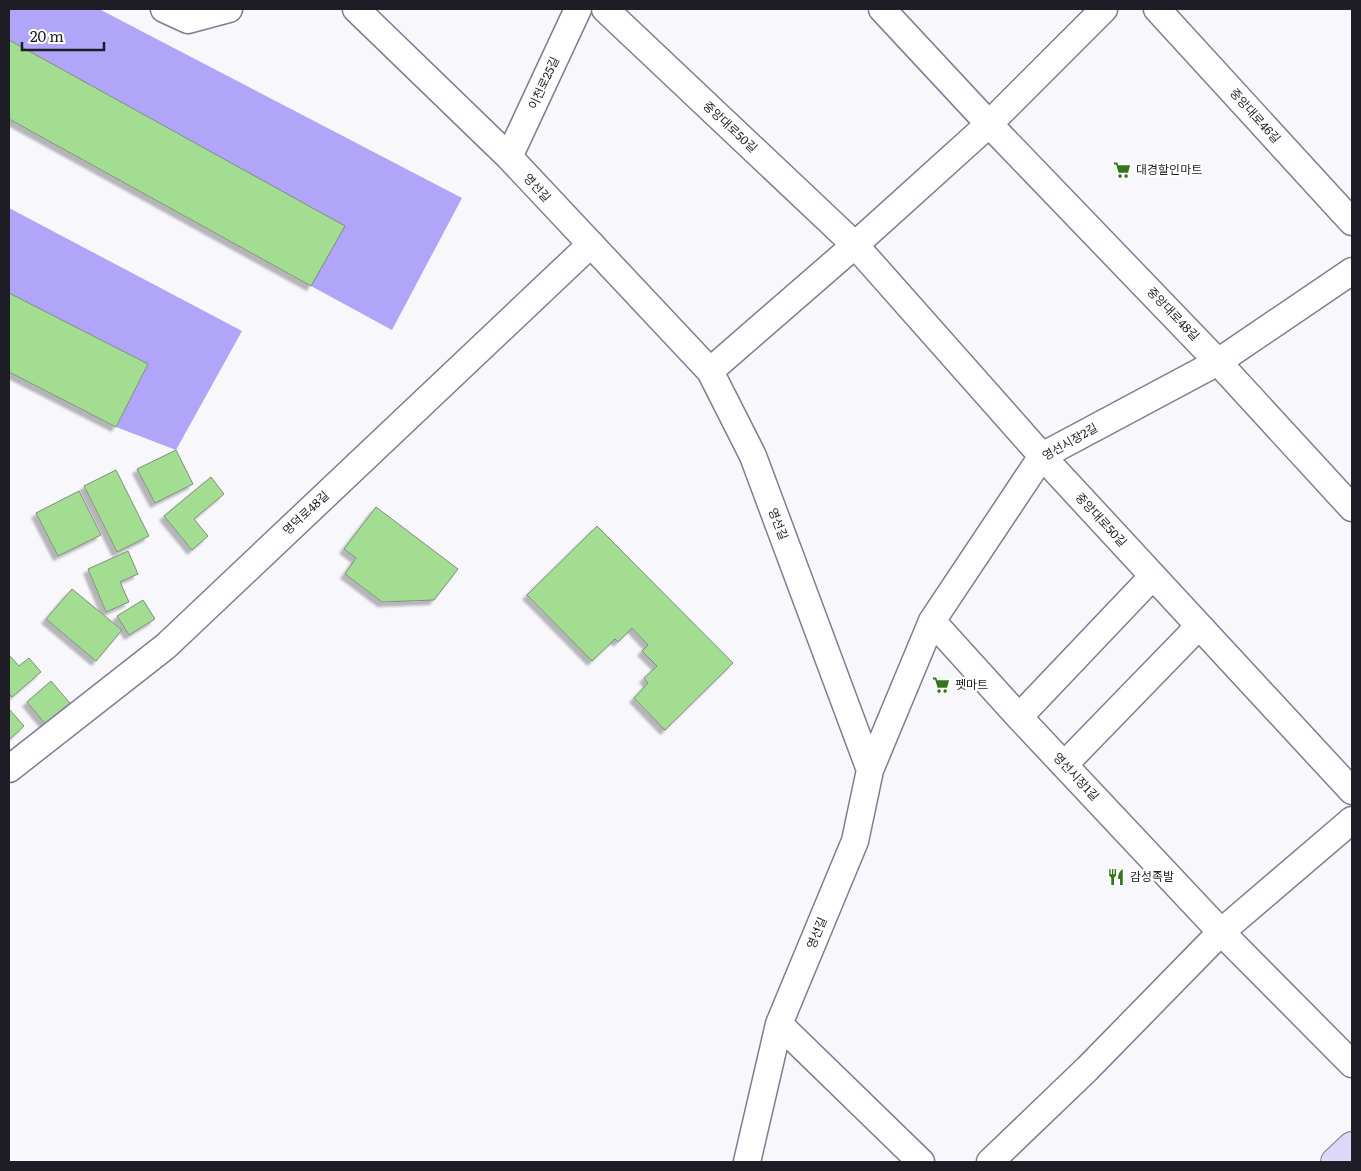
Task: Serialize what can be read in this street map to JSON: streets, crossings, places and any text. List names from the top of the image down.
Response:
{
  "streets": {
    "street": [
      "이천로25길",
      "중앙대로46길",
      "중앙대로50길",
      "영선길",
      "중앙대로48길",
      "영선시장2길",
      "명덕로48길",
      "영선시장1길"
    ]
  },
  "crossings": [
    ["이천로25길", "영선길"],
    ["중앙대로50길", "영선시장2길"],
    ["영선길", "영선시장2길"],
    ["영선길", "명덕로48길"],
    ["중앙대로48길", "영선시장2길"],
    ["영선시장2길", "영선시장1길"]
  ],
  "places": {
    "supermarket": ["대경할인마트", "펫마트"],
    "restaurant": ["감성족발"]
  },
  "scale_bar": "20 m"
}
